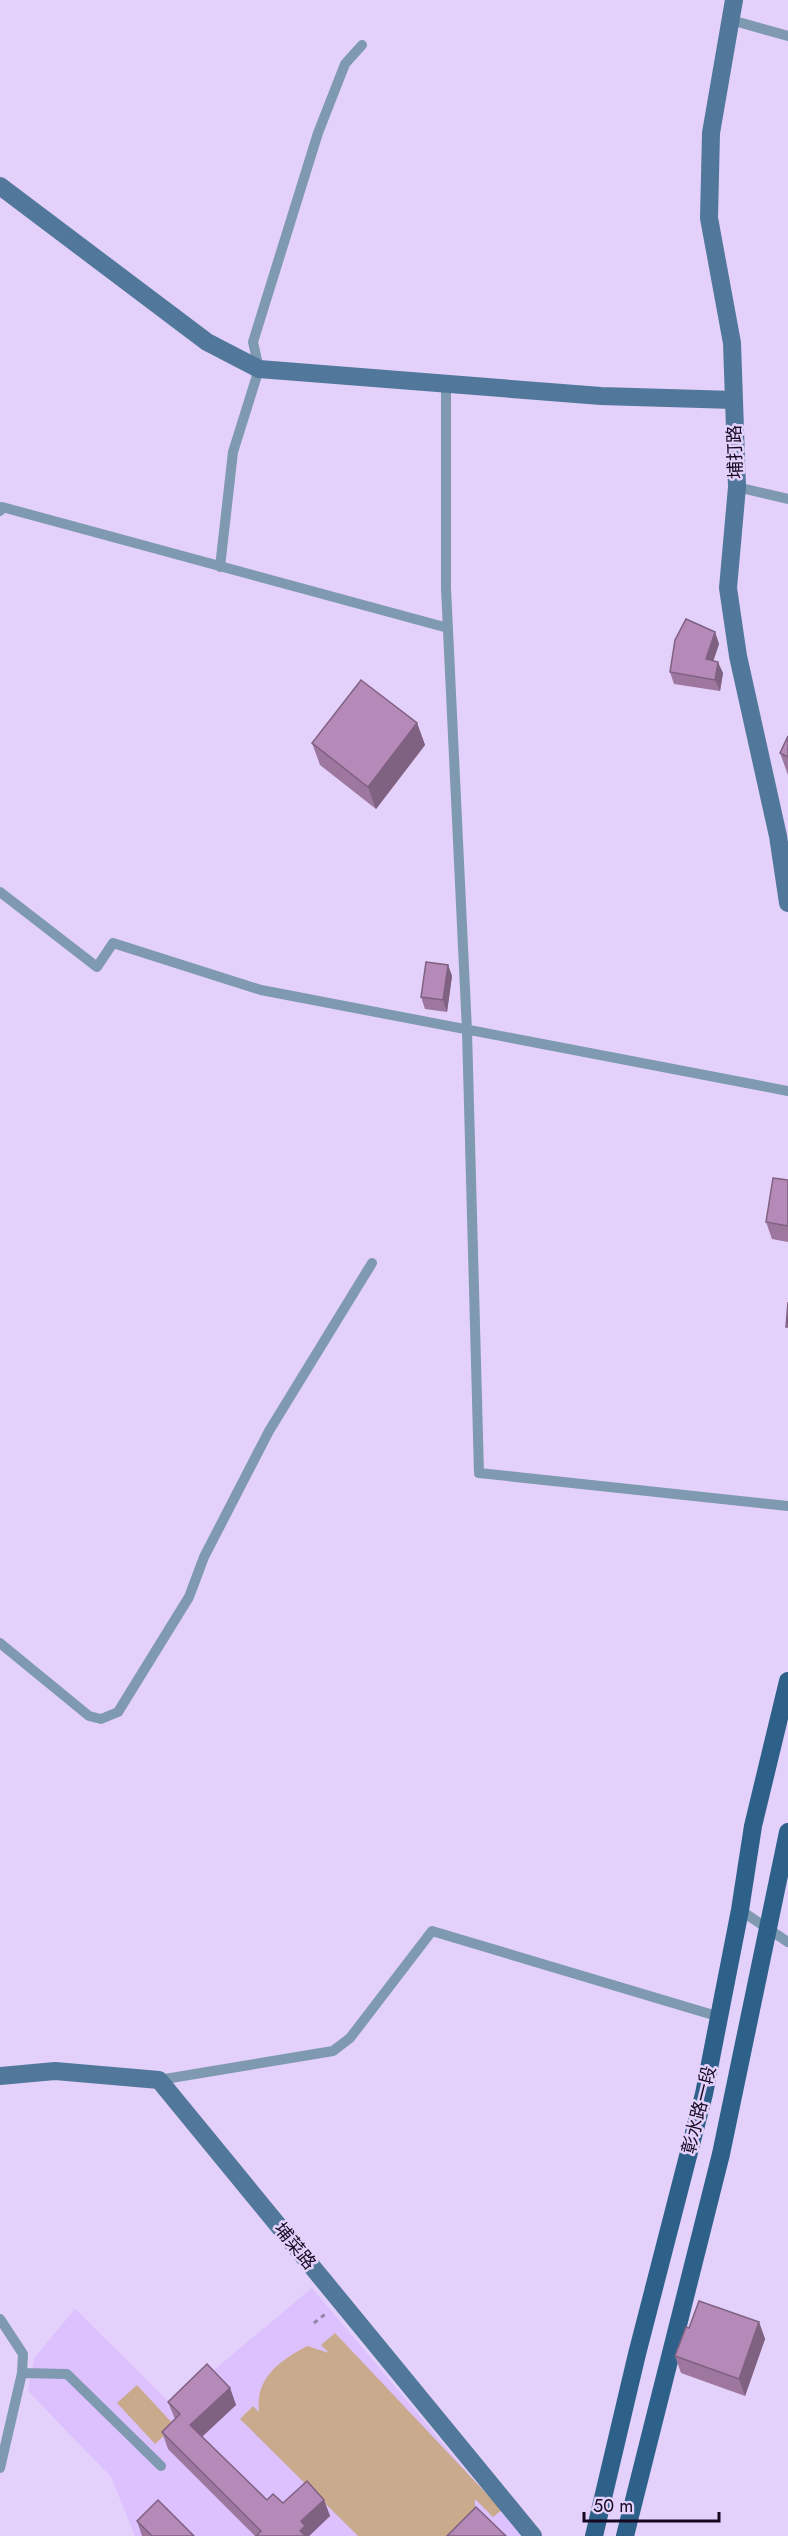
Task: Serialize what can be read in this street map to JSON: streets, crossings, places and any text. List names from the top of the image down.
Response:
{
  "streets": {
    "main road": ["彰水路一段"],
    "street": ["埔打路", "埔菜路"]
  },
  "scale_bar": "50 m"
}
